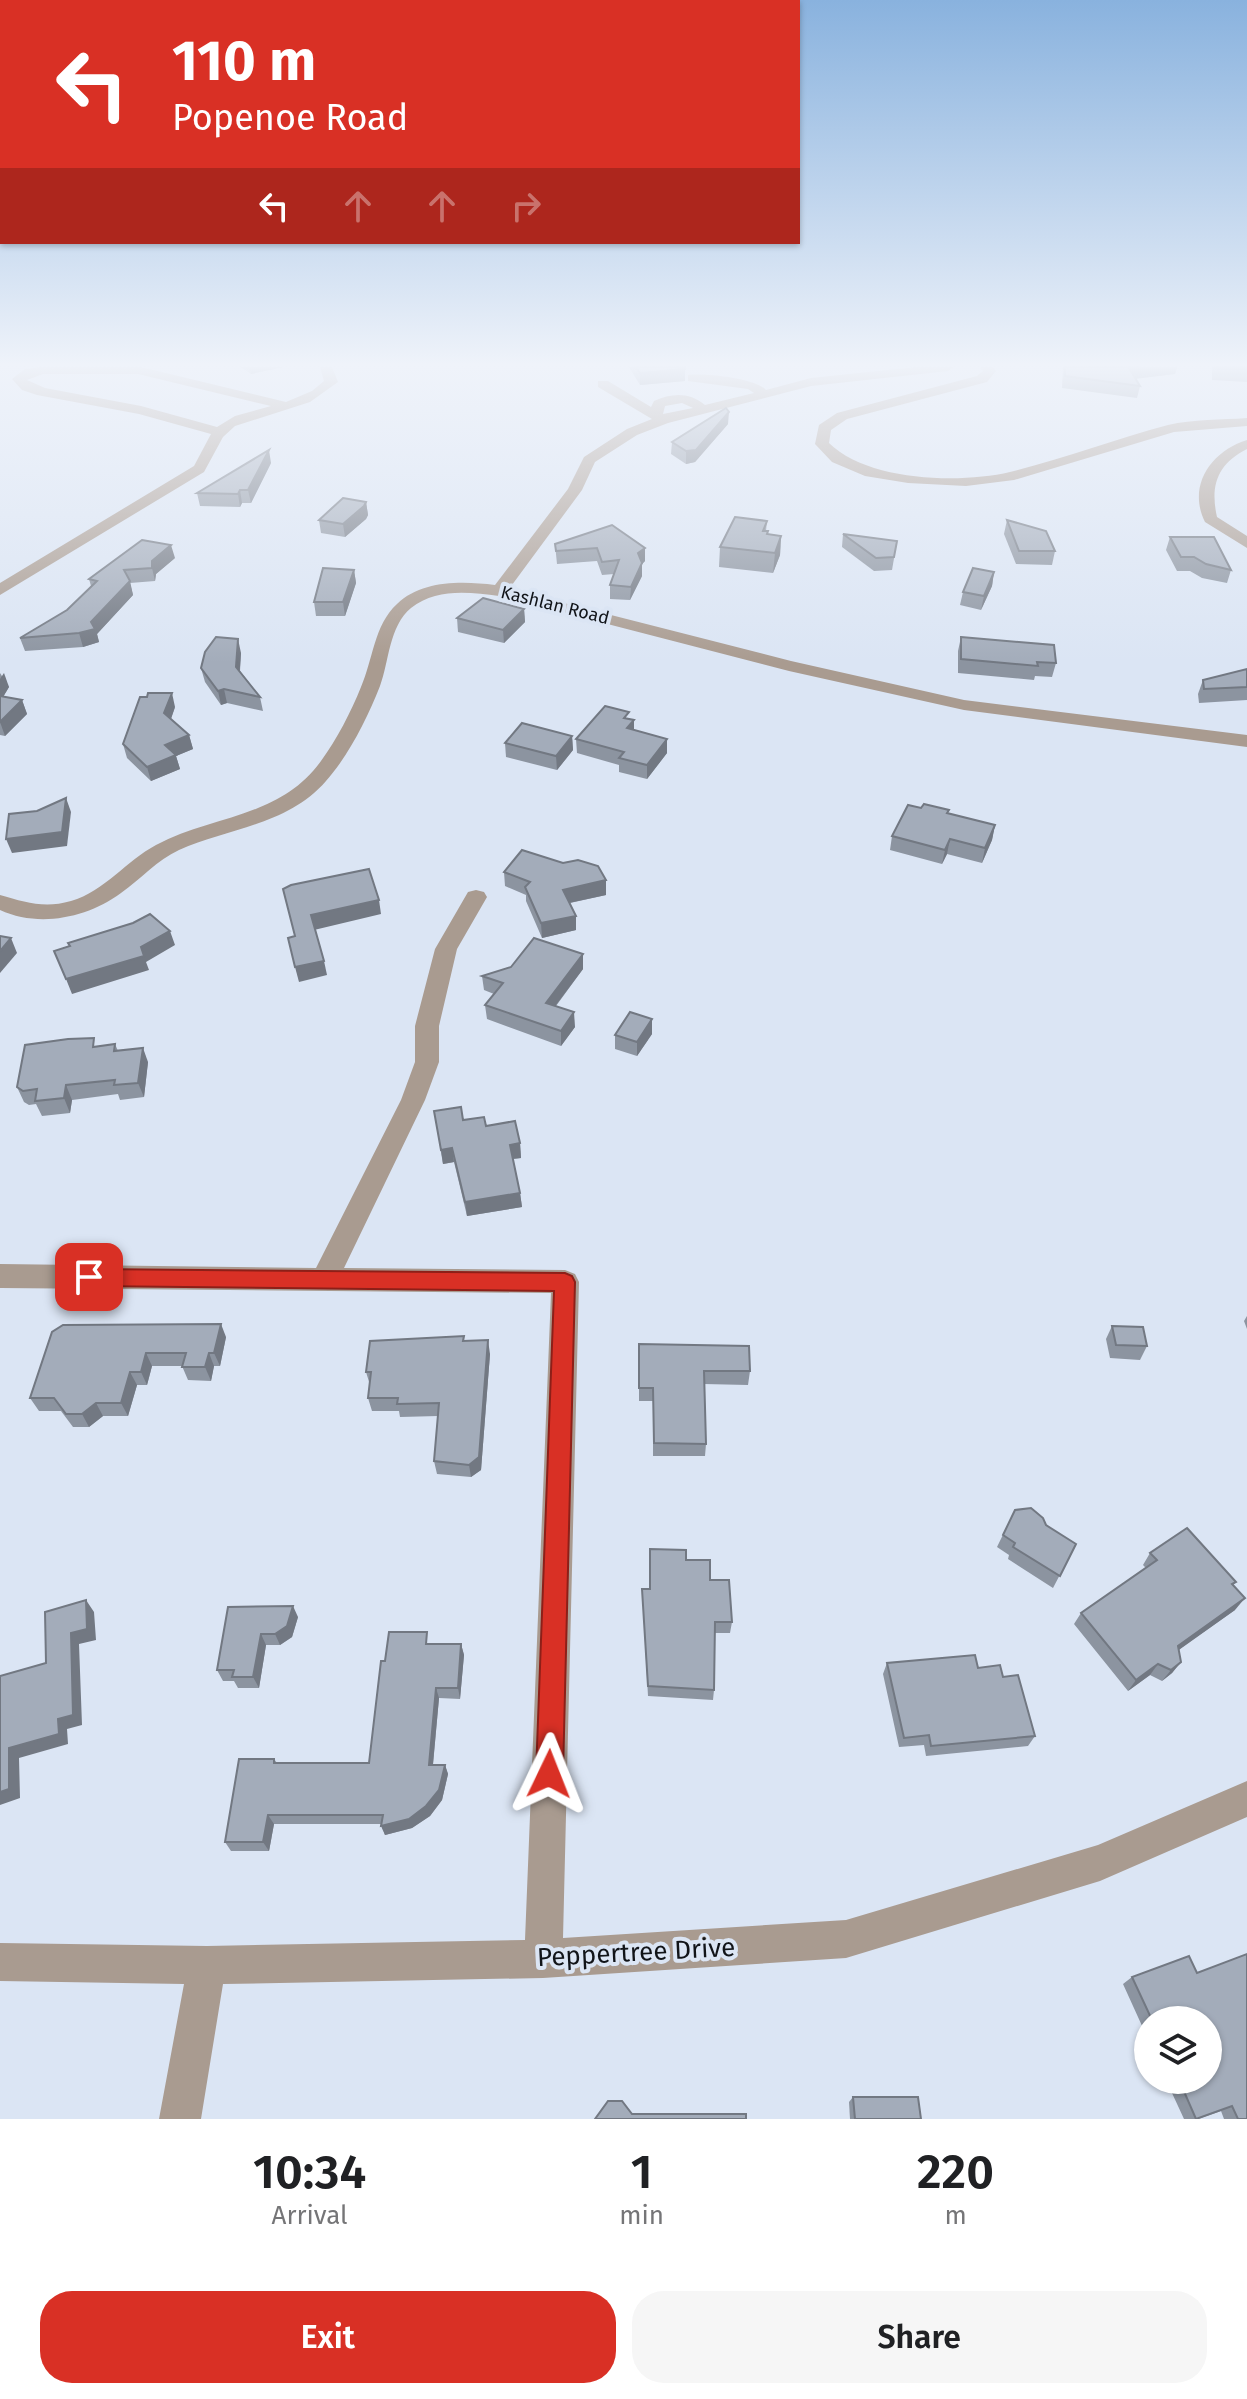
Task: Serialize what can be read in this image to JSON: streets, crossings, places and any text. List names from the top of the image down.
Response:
{
  "streets": {
    "street": ["Kashlan Road", "Peppertree Drive"]
  },
  "page": {
    "turn": ["110 m", "Popenoe Road"],
    "eta": [
      "10:34",
      "Arrival",
      "1",
      "min",
      "220",
      "m"
    ],
    "buttons": ["Exit", "Share"]
  }
}
